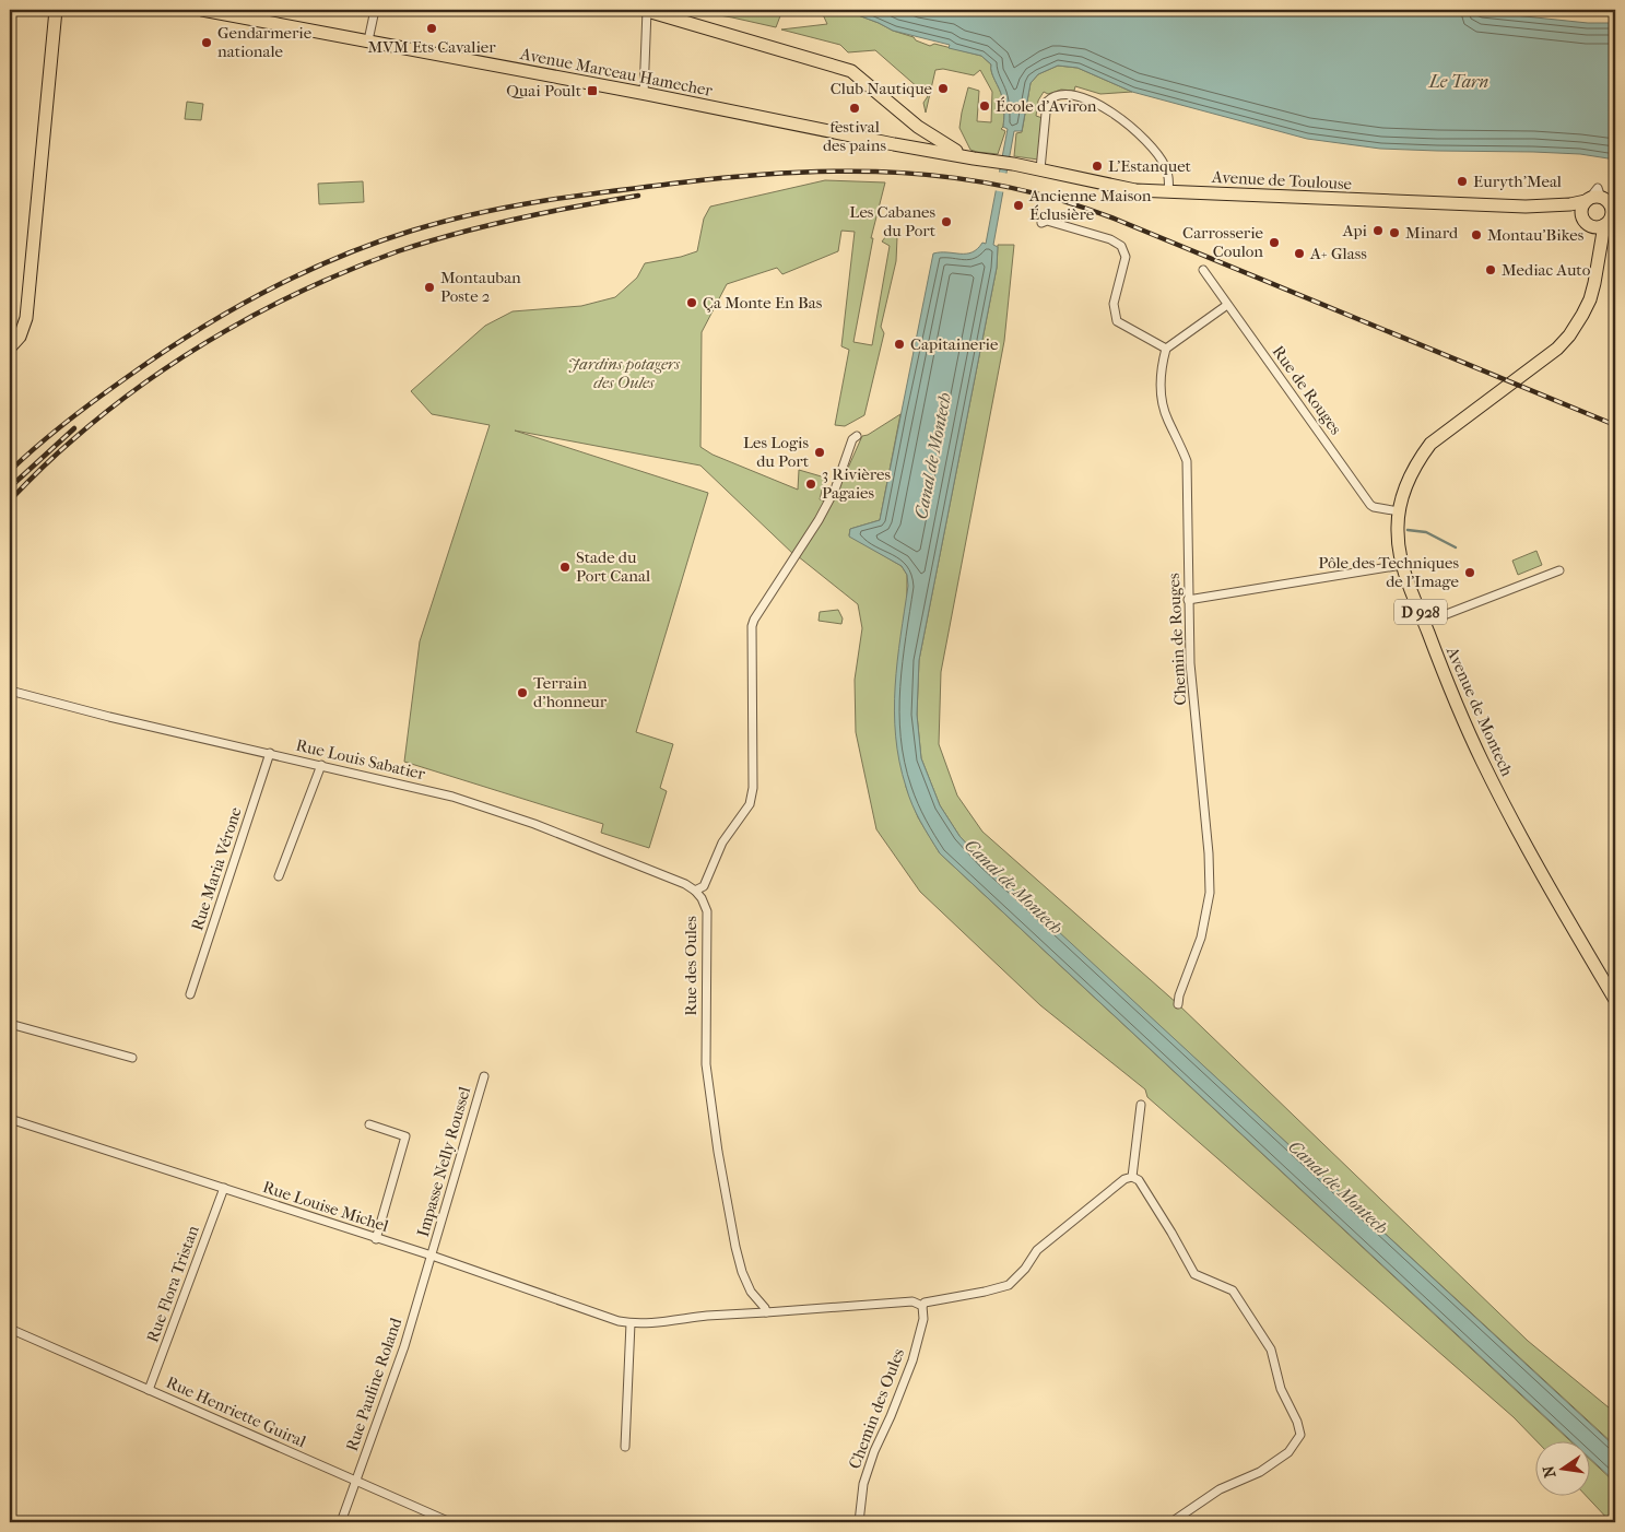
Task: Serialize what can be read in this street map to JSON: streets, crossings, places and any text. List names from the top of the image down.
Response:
{
  "streets": {
    "main road": [
      "Avenue Marceau Hamecher",
      "Avenue de Toulouse",
      "D 928",
      "Avenue de Montech"
    ],
    "street": [
      "Rue de Rouges",
      "Chemin de Rouges",
      "Rue Louis Sabatier",
      "Rue Maria Vérone",
      "Rue des Oules",
      "Impasse Nelly Roussel",
      "Rue Louise Michel",
      "Rue Flora Tristan",
      "Rue Pauline Roland",
      "Chemin des Oules",
      "Rue Henriette Guiral"
    ]
  },
  "crossings": [
    ["Avenue Marceau Hamecher", "Avenue de Toulouse"],
    ["Avenue de Toulouse", "Avenue de Montech"],
    ["Rue de Rouges", "Avenue de Montech"],
    ["Rue Louis Sabatier", "Rue Maria Vérone"],
    ["Rue Louis Sabatier", "Rue des Oules"],
    ["Rue des Oules", "Rue Louise Michel"],
    ["Impasse Nelly Roussel", "Rue Louise Michel"],
    ["Impasse Nelly Roussel", "Rue Pauline Roland"],
    ["Rue Louise Michel", "Rue Flora Tristan"],
    ["Rue Louise Michel", "Rue Pauline Roland"],
    ["Rue Flora Tristan", "Rue Henriette Guiral"],
    ["Rue Pauline Roland", "Rue Henriette Guiral"]
  ],
  "water": ["Le Tarn", "Canal de Montech"],
  "parks": ["Jardins potagers des Oules"],
  "places": {
    "other": [
      "MVM Ets Cavalier",
      "Gendarmerie nationale",
      "Club Nautique",
      "École d'Aviron",
      "festival des pains",
      "L'Estanquet",
      "Euryth'Meal",
      "Ancienne Maison Éclusière",
      "Les Cabanes du Port",
      "Api",
      "Minard",
      "Montau'Bikes",
      "Carrosserie Coulon",
      "A+ Glass",
      "Mediac Auto",
      "Montauban Poste 2",
      "Ça Monte En Bas",
      "Capitainerie",
      "Les Logis du Port",
      "3 Rivières Pagaies",
      "Stade du Port Canal",
      "Pôle des Techniques de l'Image",
      "Terrain d'honneur"
    ],
    "transit": ["Quai Poult"]
  },
  "north": "left"
}
